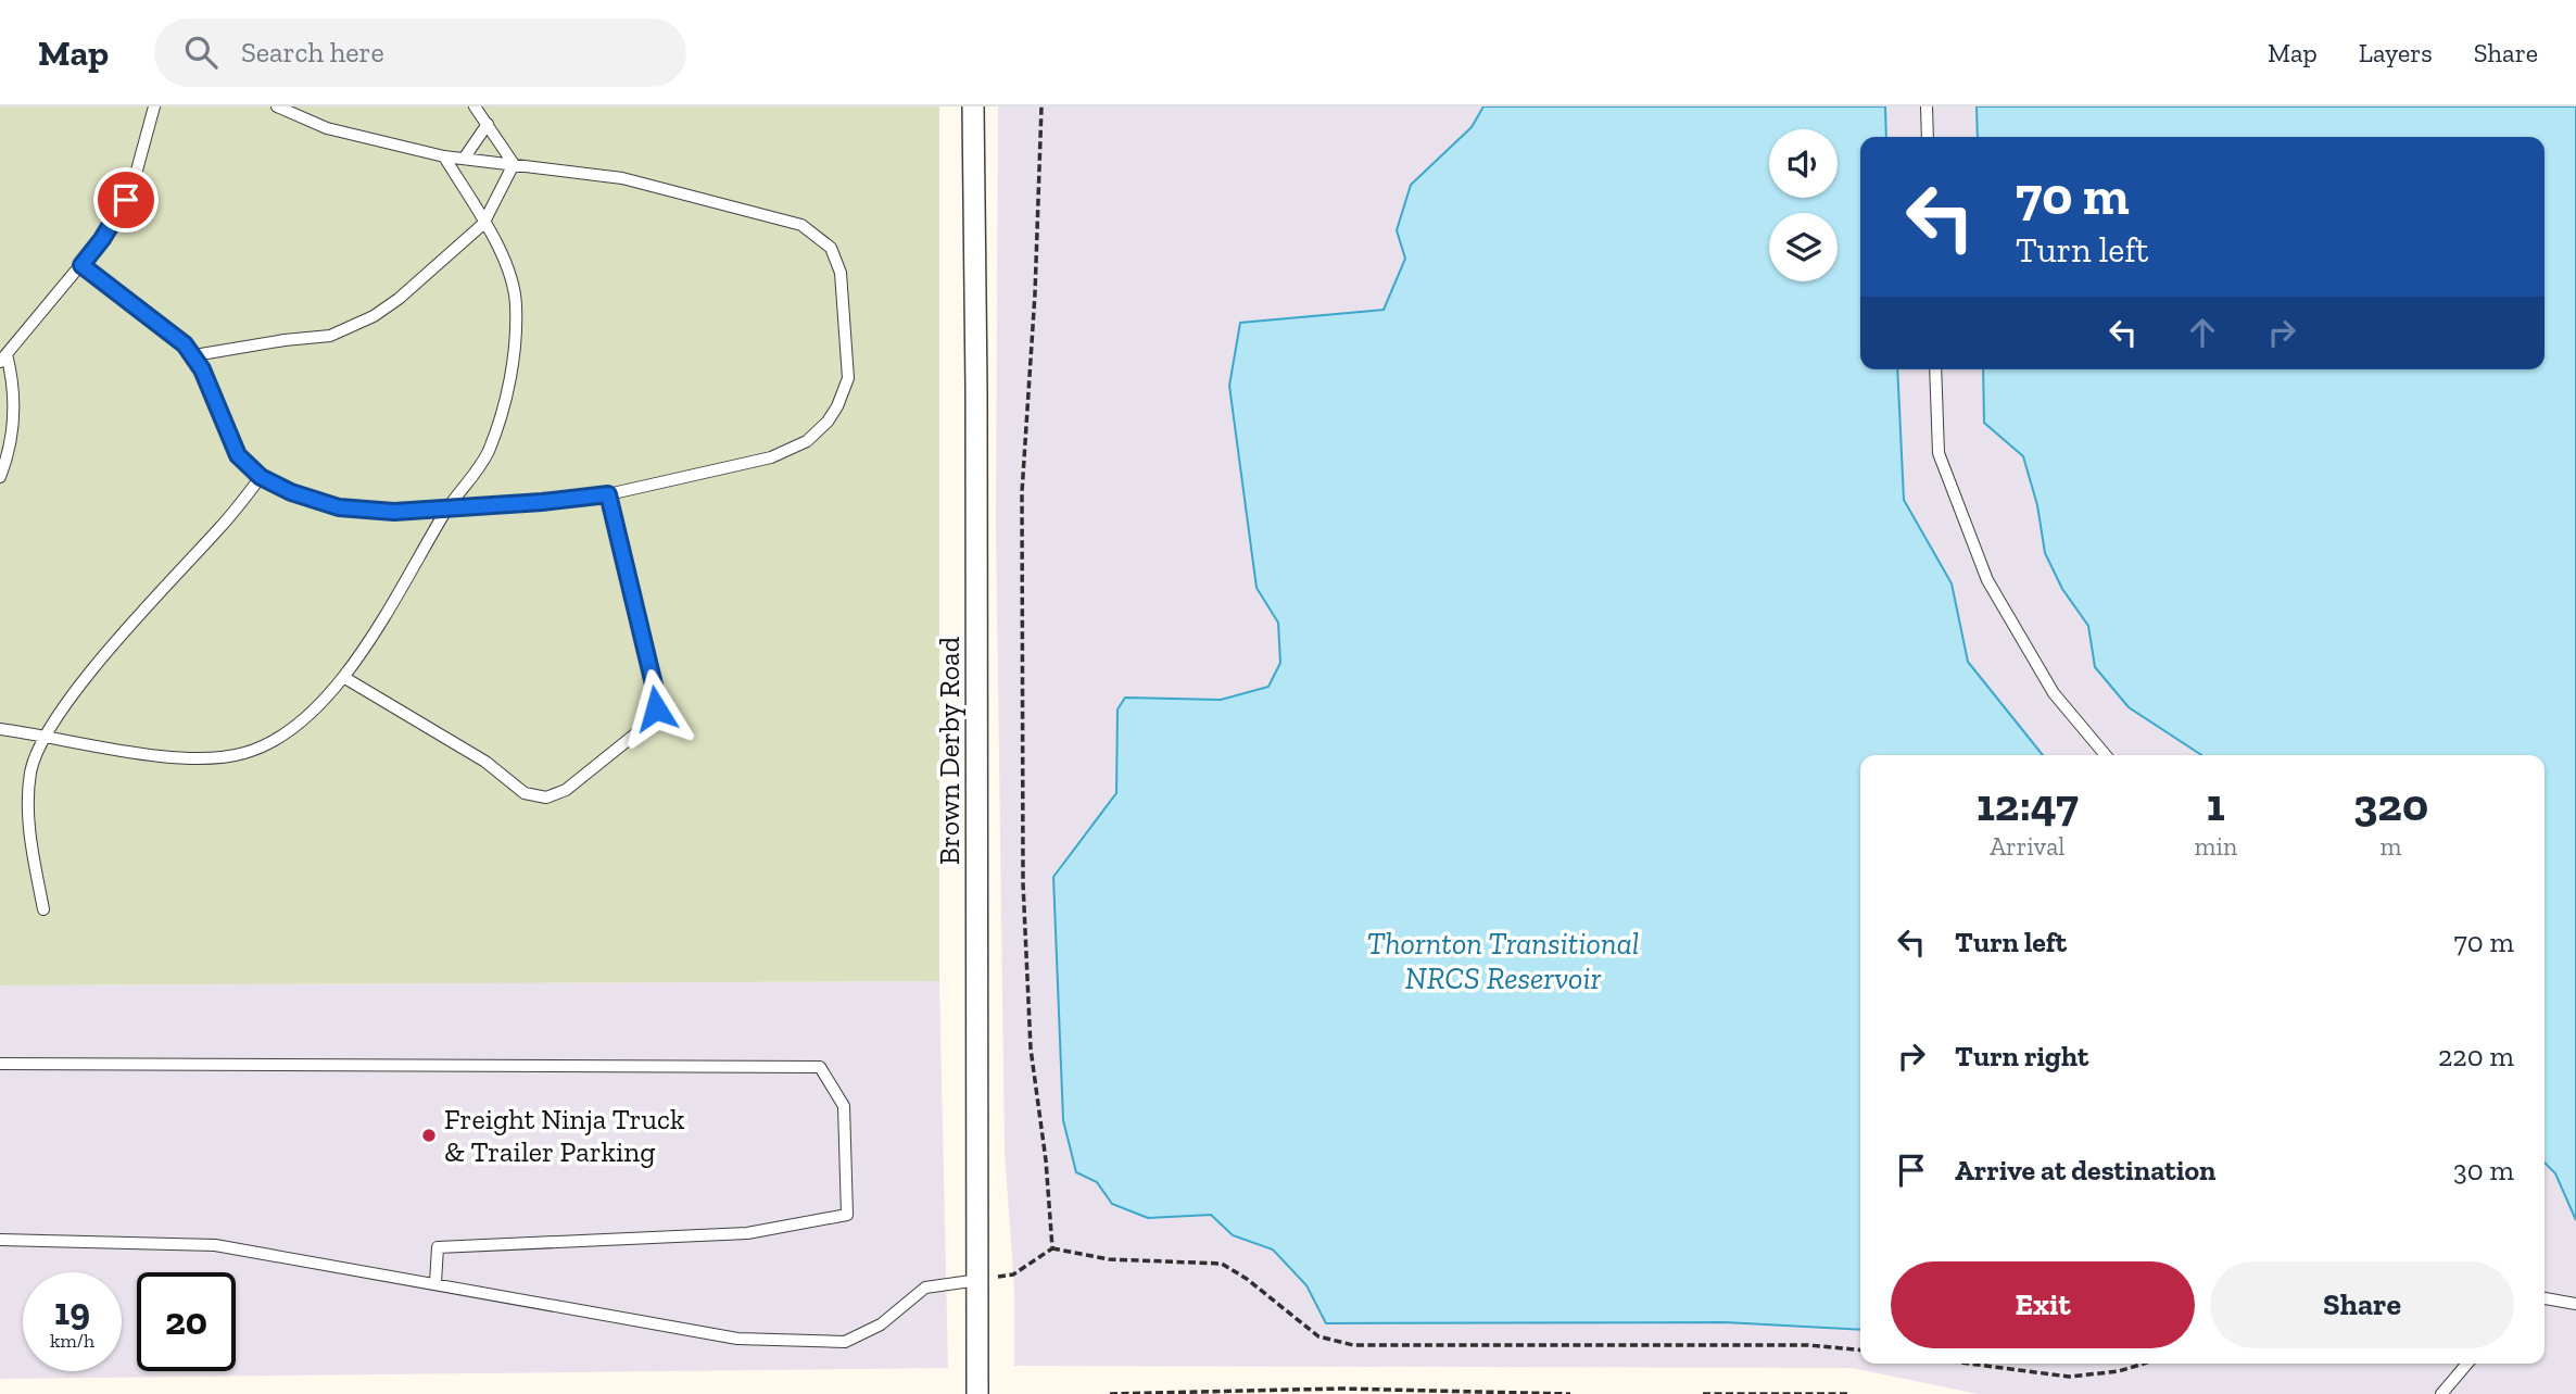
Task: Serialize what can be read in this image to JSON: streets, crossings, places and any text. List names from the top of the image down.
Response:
{
  "streets": {
    "street": ["Brown Derby Road"]
  },
  "water": ["Thornton Transitional NRCS Reservoir"],
  "places": ["Freight Ninja Truck & Trailer Parking"],
  "page": {
    "header": "Map",
    "search": "Search here",
    "nav": ["Map", "Layers", "Share"],
    "turn": ["70 m", "Turn left"],
    "eta": [
      "12:47",
      "Arrival",
      "1",
      "min",
      "320",
      "m"
    ],
    "list": [
      {
        "name": "Turn left",
        "value": "70 m"
      },
      {
        "name": "Turn right",
        "value": "220 m"
      },
      {
        "name": "Arrive at destination",
        "value": "30 m"
      }
    ],
    "buttons": ["Exit", "Share"],
    "speed": "19 km/h",
    "limit": "20"
  }
}
